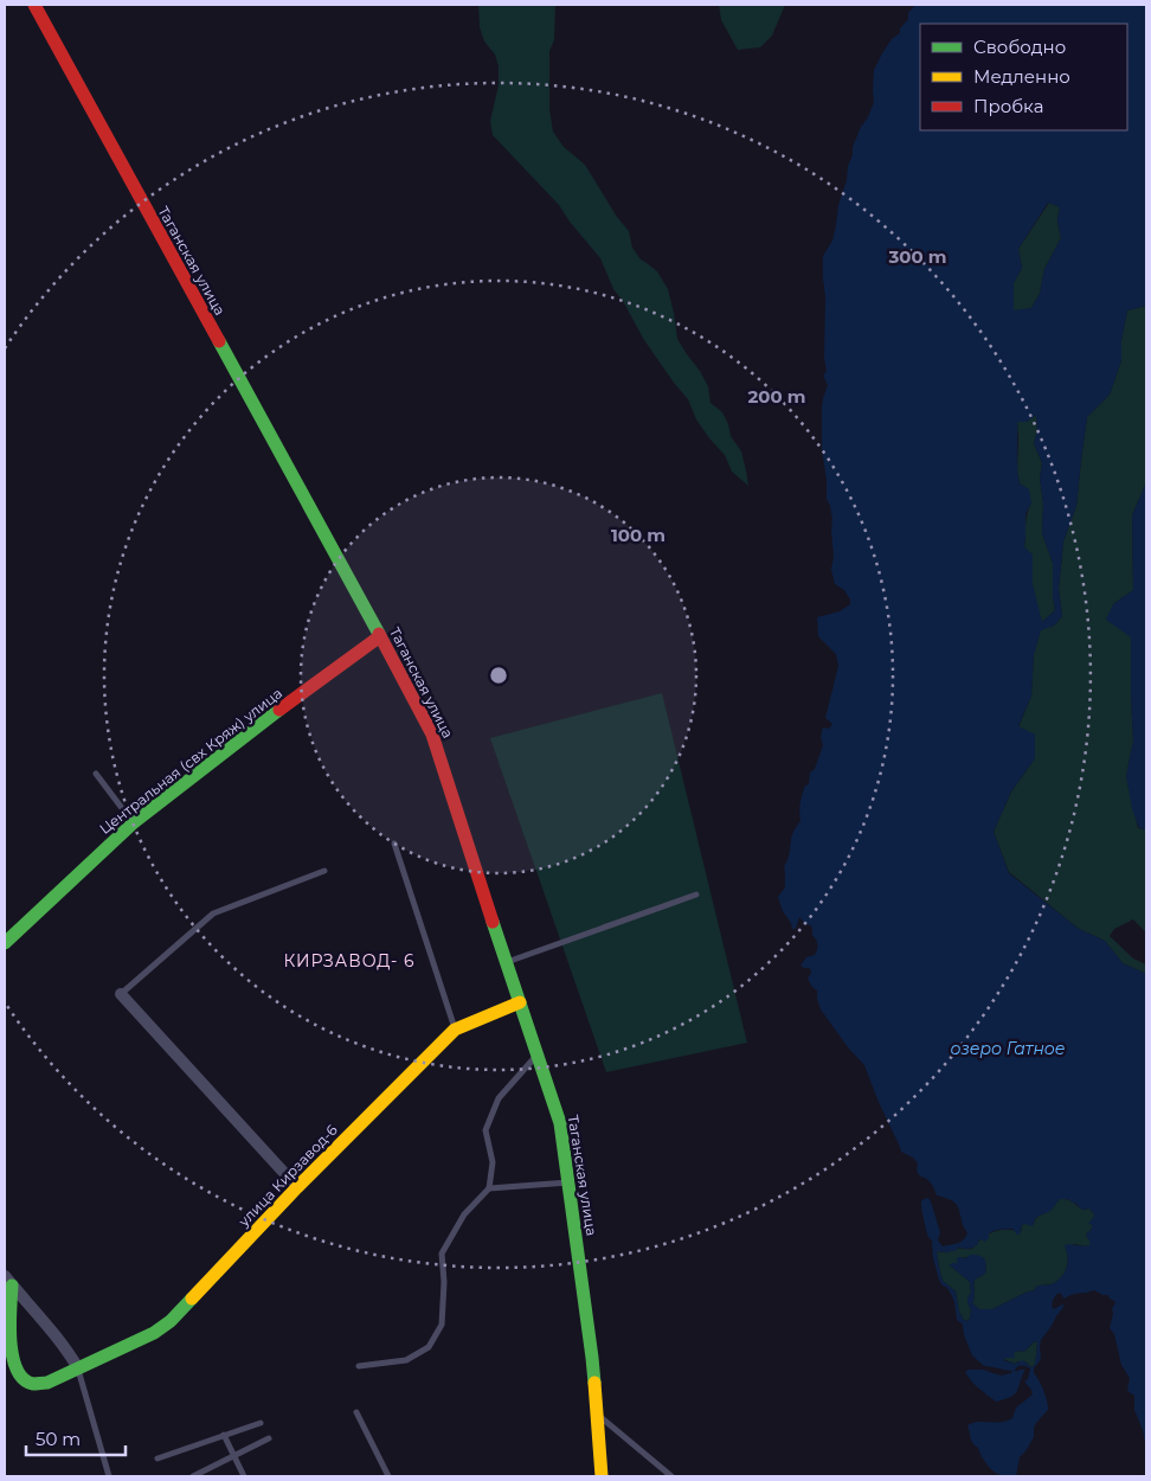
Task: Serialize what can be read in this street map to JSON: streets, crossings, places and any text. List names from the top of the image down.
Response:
{
  "streets": {
    "street": ["Таганская улица", "Центральная (свх Кряж) улица", "улица Кирзавод-6"]
  },
  "crossings": [
    ["Таганская улица", "Центральная (свх Кряж) улица"],
    ["Таганская улица", "улица Кирзавод-6"]
  ],
  "districts": ["КИРЗАВОД- 6"],
  "water": ["озеро Гатное"],
  "legend": ["Свободно", "Медленно", "Пробка"],
  "scale_bar": "50 m",
  "rings": ["300 m", "200 m", "100 m"]
}
